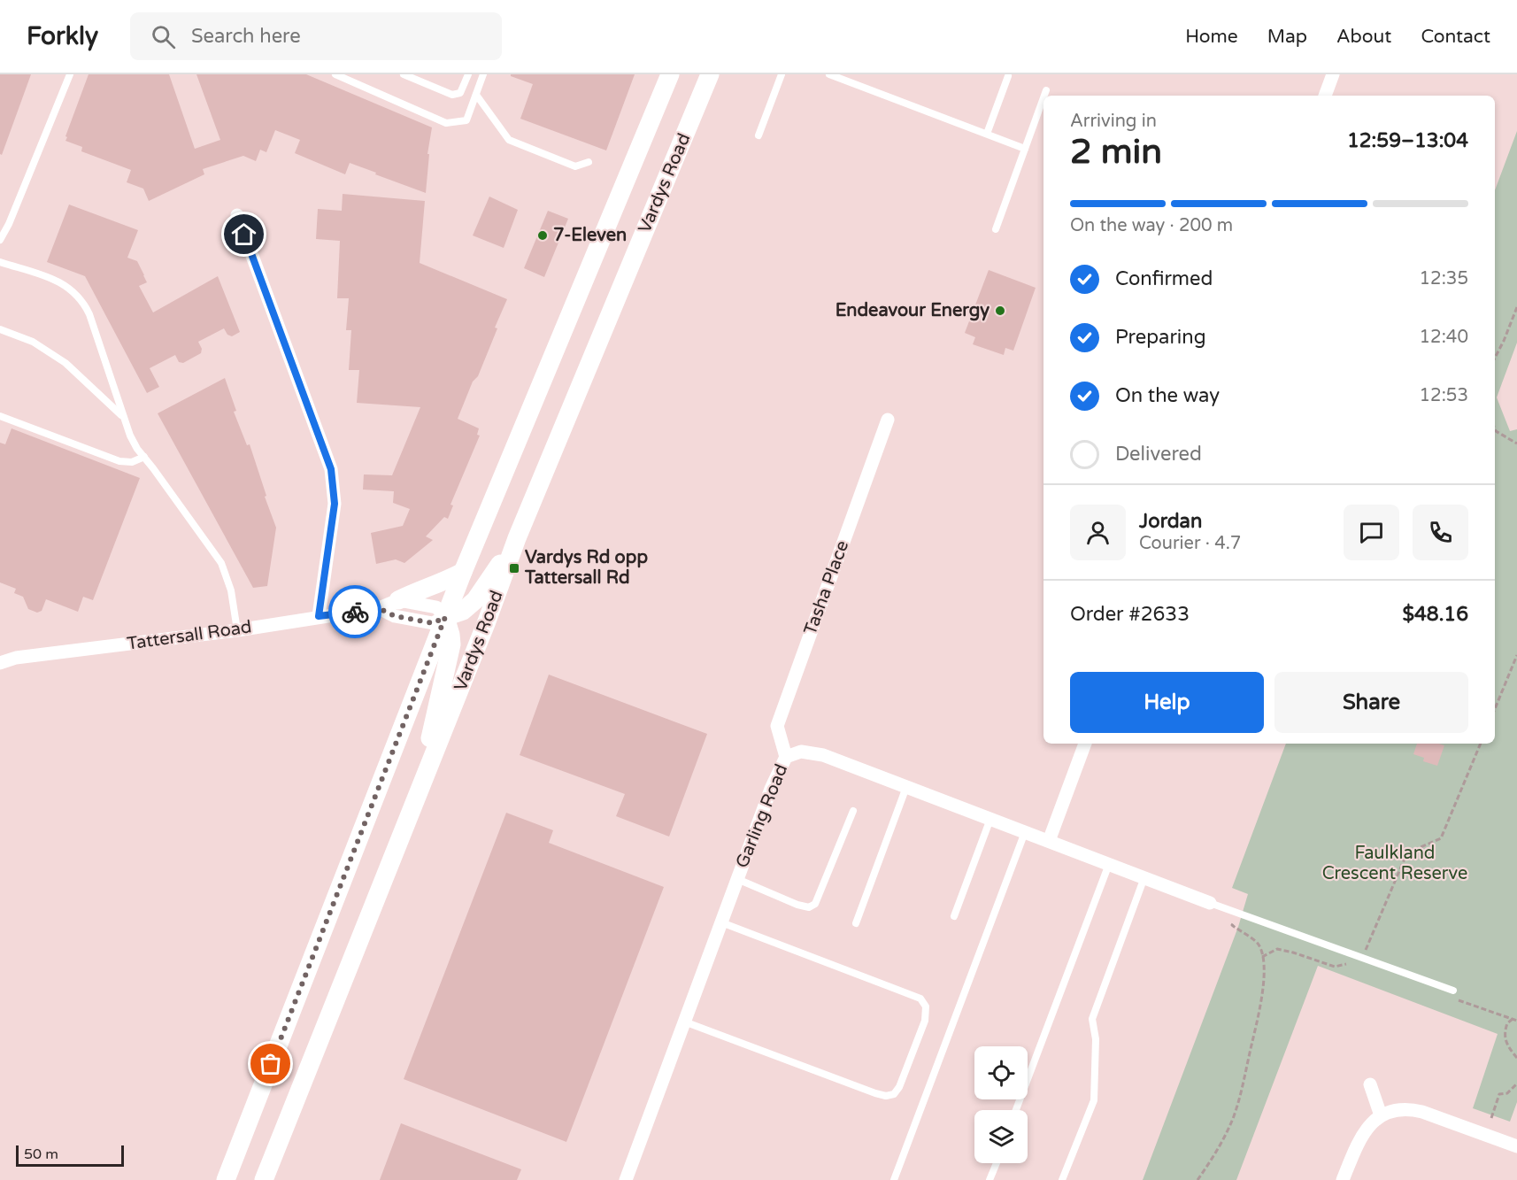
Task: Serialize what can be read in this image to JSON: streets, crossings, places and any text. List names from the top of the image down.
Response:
{
  "streets": {
    "main road": ["Vardys Road"],
    "street": ["Tasha Place", "Tattersall Road", "Garling Road"]
  },
  "crossings": [
    ["Tasha Place", "Garling Road"]
  ],
  "parks": ["Faulkland Crescent Reserve"],
  "places": {
    "other": ["7-Eleven", "Endeavour Energy"],
    "transit": ["Vardys Rd opp Tattersall Rd"]
  },
  "scale_bar": "50 m",
  "page": {
    "header": "Forkly",
    "search": "Search here",
    "nav": [
      "Home",
      "Map",
      "About",
      "Contact"
    ],
    "heading": ["2 min", "Arriving in", "12:59–13:04"],
    "panel": [
      "Jordan",
      "Courier · 4.7",
      "Order #2633",
      "$48.16"
    ],
    "bar": "On the way · 200 m",
    "list": [
      ["Confirmed", "12:35"],
      ["Preparing", "12:40"],
      ["On the way", "12:53"],
      "Delivered"
    ],
    "buttons": ["Help", "Share"],
    "scale": "50 m"
  }
}
